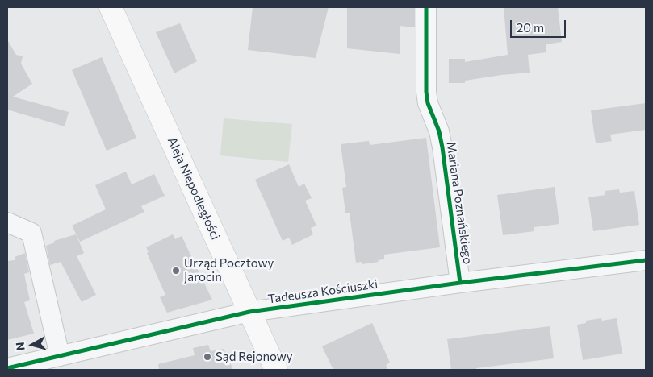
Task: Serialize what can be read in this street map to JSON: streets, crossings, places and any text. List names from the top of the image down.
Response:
{
  "streets": {
    "main road": ["Aleja Niepodległości"],
    "street": ["Mariana Poznańskiego", "Tadeusza Kościuszki"]
  },
  "crossings": [
    ["Aleja Niepodległości", "Tadeusza Kościuszki"],
    ["Mariana Poznańskiego", "Tadeusza Kościuszki"]
  ],
  "places": ["Urząd Pocztowy Jarocin", "Sąd Rejonowy"],
  "scale_bar": "20 m",
  "north": "left"
}
